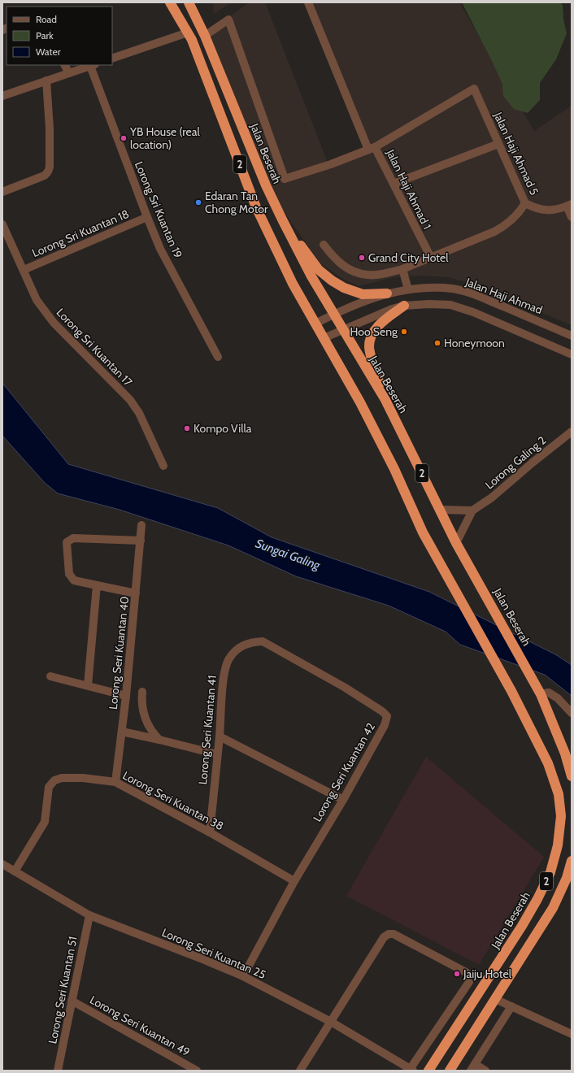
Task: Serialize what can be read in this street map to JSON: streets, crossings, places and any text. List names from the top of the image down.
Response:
{
  "streets": {
    "highway": ["Jalan Beserah", "2"],
    "street": [
      "Jalan Haji Ahmad 5",
      "Jalan Haji Ahmad 1",
      "Lorong Sri Kuantan 19",
      "Lorong Sri Kuantan 18",
      "Jalan Haji Ahmad",
      "Lorong Sri Kuantan 17",
      "Lorong Galing 2",
      "Lorong Seri Kuantan 40",
      "Lorong Seri Kuantan 41",
      "Lorong Seri Kuantan 42",
      "Lorong Seri Kuantan 38",
      "Lorong Seri Kuantan 25",
      "Lorong Seri Kuantan 51",
      "Lorong Seri Kuantan 49"
    ]
  },
  "crossings": [
    ["Jalan Beserah", "2"],
    ["Jalan Beserah", "Jalan Haji Ahmad"],
    ["Jalan Beserah", "Lorong Galing 2"],
    ["Jalan Haji Ahmad 5", "Jalan Haji Ahmad 1"],
    ["2", "Jalan Haji Ahmad"],
    ["Lorong Sri Kuantan 19", "Lorong Sri Kuantan 18"],
    ["Lorong Sri Kuantan 18", "Lorong Sri Kuantan 17"],
    ["Lorong Seri Kuantan 40", "Lorong Seri Kuantan 38"],
    ["Lorong Seri Kuantan 41", "Lorong Seri Kuantan 42"],
    ["Lorong Seri Kuantan 41", "Lorong Seri Kuantan 38"],
    ["Lorong Seri Kuantan 42", "Lorong Seri Kuantan 38"],
    ["Lorong Seri Kuantan 42", "Lorong Seri Kuantan 25"],
    ["Lorong Seri Kuantan 38", "Lorong Seri Kuantan 25"],
    ["Lorong Seri Kuantan 25", "Lorong Seri Kuantan 51"],
    ["Lorong Seri Kuantan 51", "Lorong Seri Kuantan 49"]
  ],
  "water": ["Sungai Galing"],
  "places": [
    "YB House (real location)",
    "Edaran Tan Chong Motor",
    "Grand City Hotel",
    "Hoo Seng",
    "Honeymoon",
    "Kompo Villa",
    "Jaiju Hotel"
  ],
  "legend": ["Road", "Park", "Water"]
}
